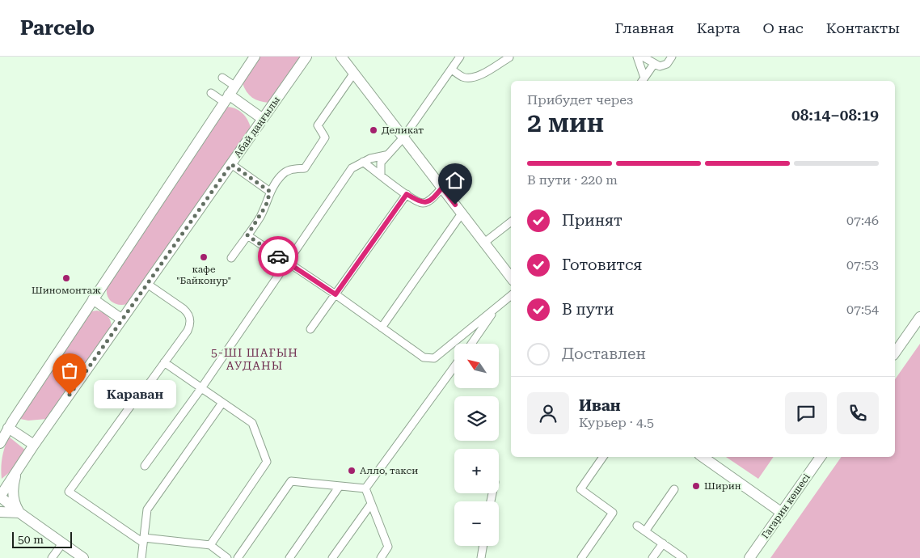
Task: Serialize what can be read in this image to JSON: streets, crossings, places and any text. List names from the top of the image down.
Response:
{
  "streets": {
    "main road": ["Абай даңғылы", "Гагарин көшесі"]
  },
  "districts": ["5-ШІ ШАҒЫН АУДАНЫ"],
  "places": [
    "Деликат",
    "кафе \"Байконур\"",
    "Шиномонтаж",
    "Караван",
    "Алло, такси",
    "Ширин"
  ],
  "scale_bar": "50 m",
  "north": "top left",
  "page": {
    "header": "Parcelo",
    "nav": [
      "Главная",
      "Карта",
      "О нас",
      "Контакты"
    ],
    "heading": ["2 мин", "Прибудет через", "08:14–08:19"],
    "panel": ["Иван", "Курьер · 4.5"],
    "bar": "В пути · 220 m",
    "list": [
      ["Принят", "07:46"],
      ["Готовится", "07:53"],
      ["В пути", "07:54"],
      "Доставлен"
    ],
    "map_buttons": ["+", "−"],
    "bubble": "Караван",
    "scale": "50 m"
  }
}
